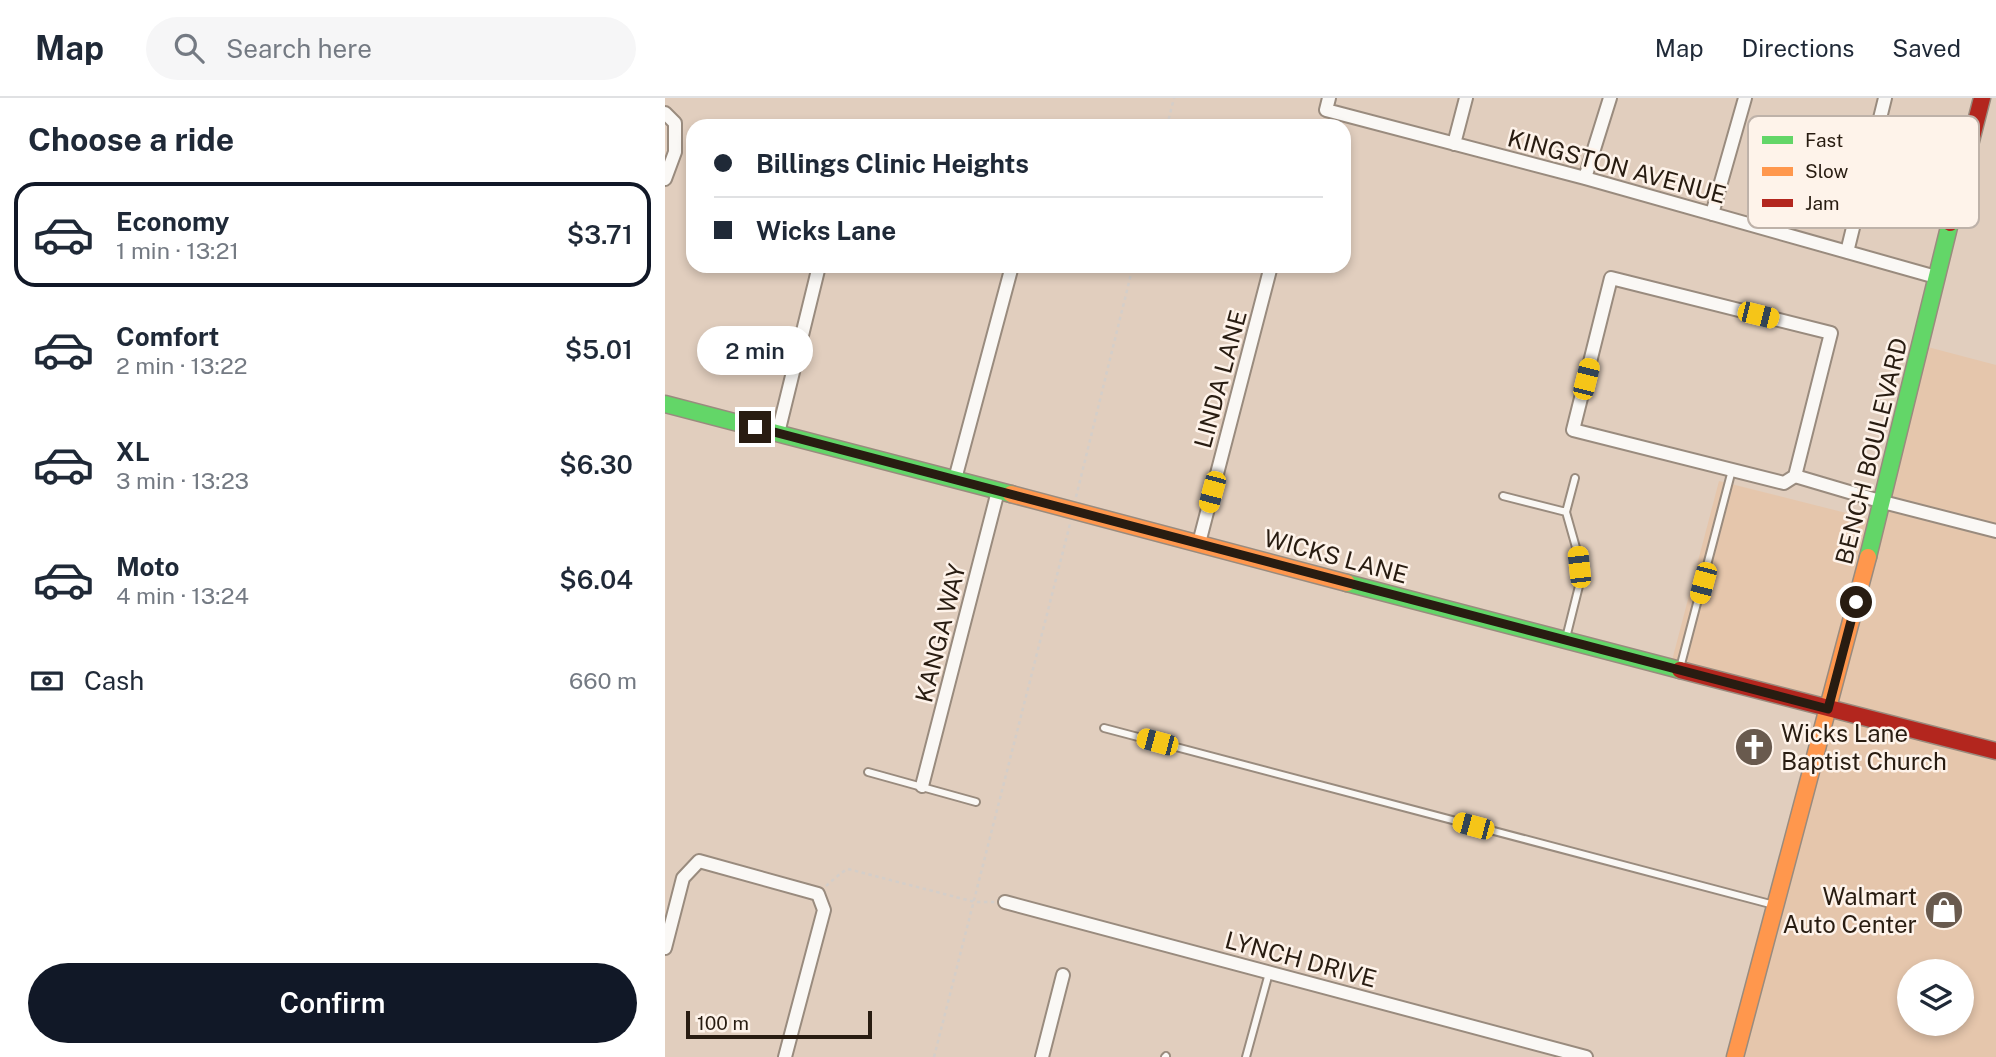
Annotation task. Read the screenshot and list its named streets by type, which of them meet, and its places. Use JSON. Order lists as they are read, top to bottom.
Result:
{
  "streets": {
    "street": [
      "KINGSTON AVENUE",
      "LINDA LANE",
      "BENCH BOULEVARD",
      "WICKS LANE",
      "KANGA WAY",
      "LYNCH DRIVE"
    ]
  },
  "crossings": [
    ["KINGSTON AVENUE", "BENCH BOULEVARD"],
    ["LINDA LANE", "WICKS LANE"],
    ["BENCH BOULEVARD", "WICKS LANE"],
    ["WICKS LANE", "KANGA WAY"]
  ],
  "places": {
    "church": ["Wicks Lane Baptist Church"],
    "shop": ["Walmart Auto Center"]
  },
  "legend": ["Fast", "Slow", "Jam"],
  "scale_bar": "100 m",
  "page": {
    "header": "Map",
    "search": "Search here",
    "nav": ["Map", "Directions", "Saved"],
    "heading": "Choose a ride",
    "banner": ["Billings Clinic Heights", "Wicks Lane"],
    "list": [
      {
        "name": "Economy",
        "note": "1 min · 13:21",
        "value": "$3.71"
      },
      {
        "name": "Comfort",
        "note": "2 min · 13:22",
        "value": "$5.01"
      },
      {
        "name": "XL",
        "note": "3 min · 13:23",
        "value": "$6.30"
      },
      {
        "name": "Moto",
        "note": "4 min · 13:24",
        "value": "$6.04"
      }
    ],
    "bubble": "2 min",
    "pay": ["Cash", "660 m"],
    "buttons": "Confirm",
    "scale": "100 m"
  }
}
